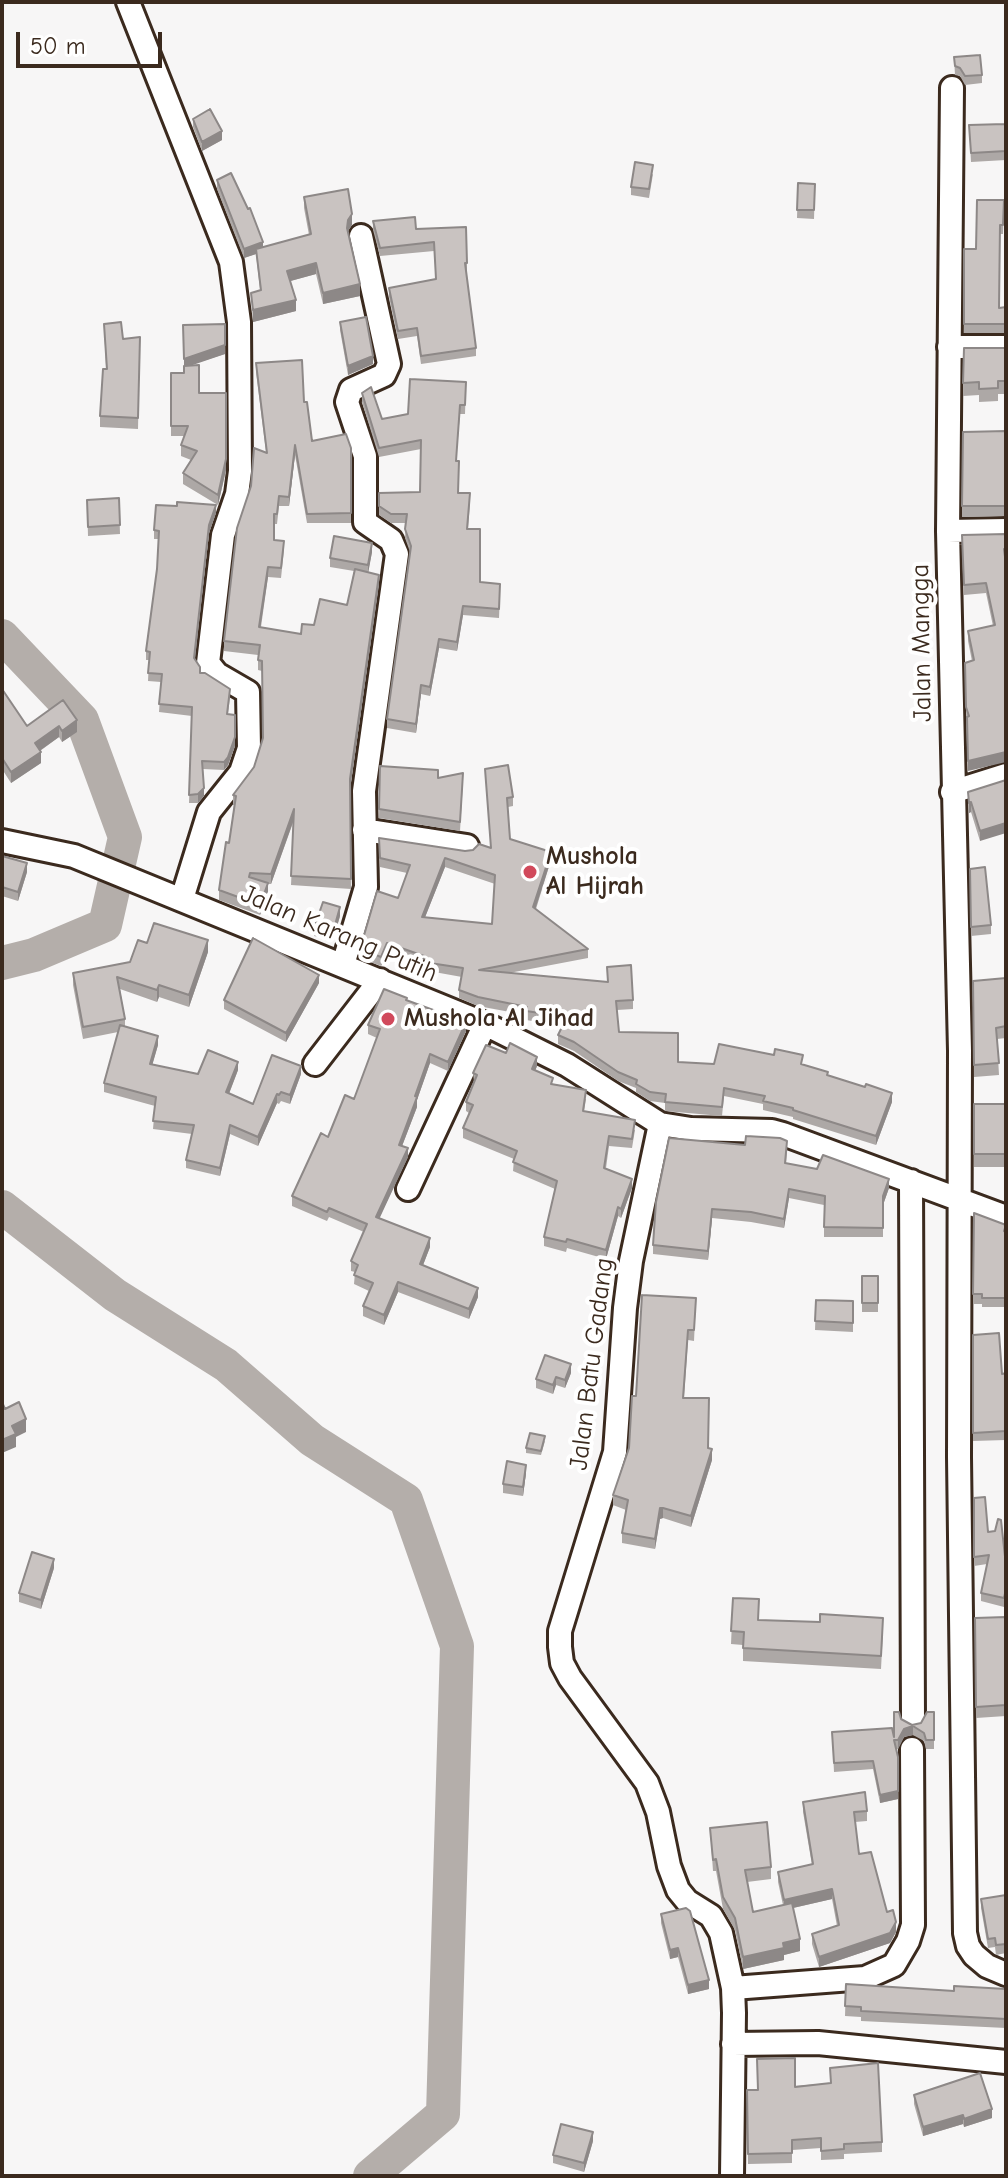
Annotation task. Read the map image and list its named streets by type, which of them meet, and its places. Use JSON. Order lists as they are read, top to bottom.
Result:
{
  "streets": {
    "street": ["Jalan Mangga", "Jalan Karang Putih", "Jalan Batu Gadang"]
  },
  "crossings": [
    ["Jalan Mangga", "Jalan Karang Putih"],
    ["Jalan Karang Putih", "Jalan Batu Gadang"]
  ],
  "places": ["Mushola Al Hijrah", "Mushola Al Jihad"],
  "scale_bar": "50 m"
}
